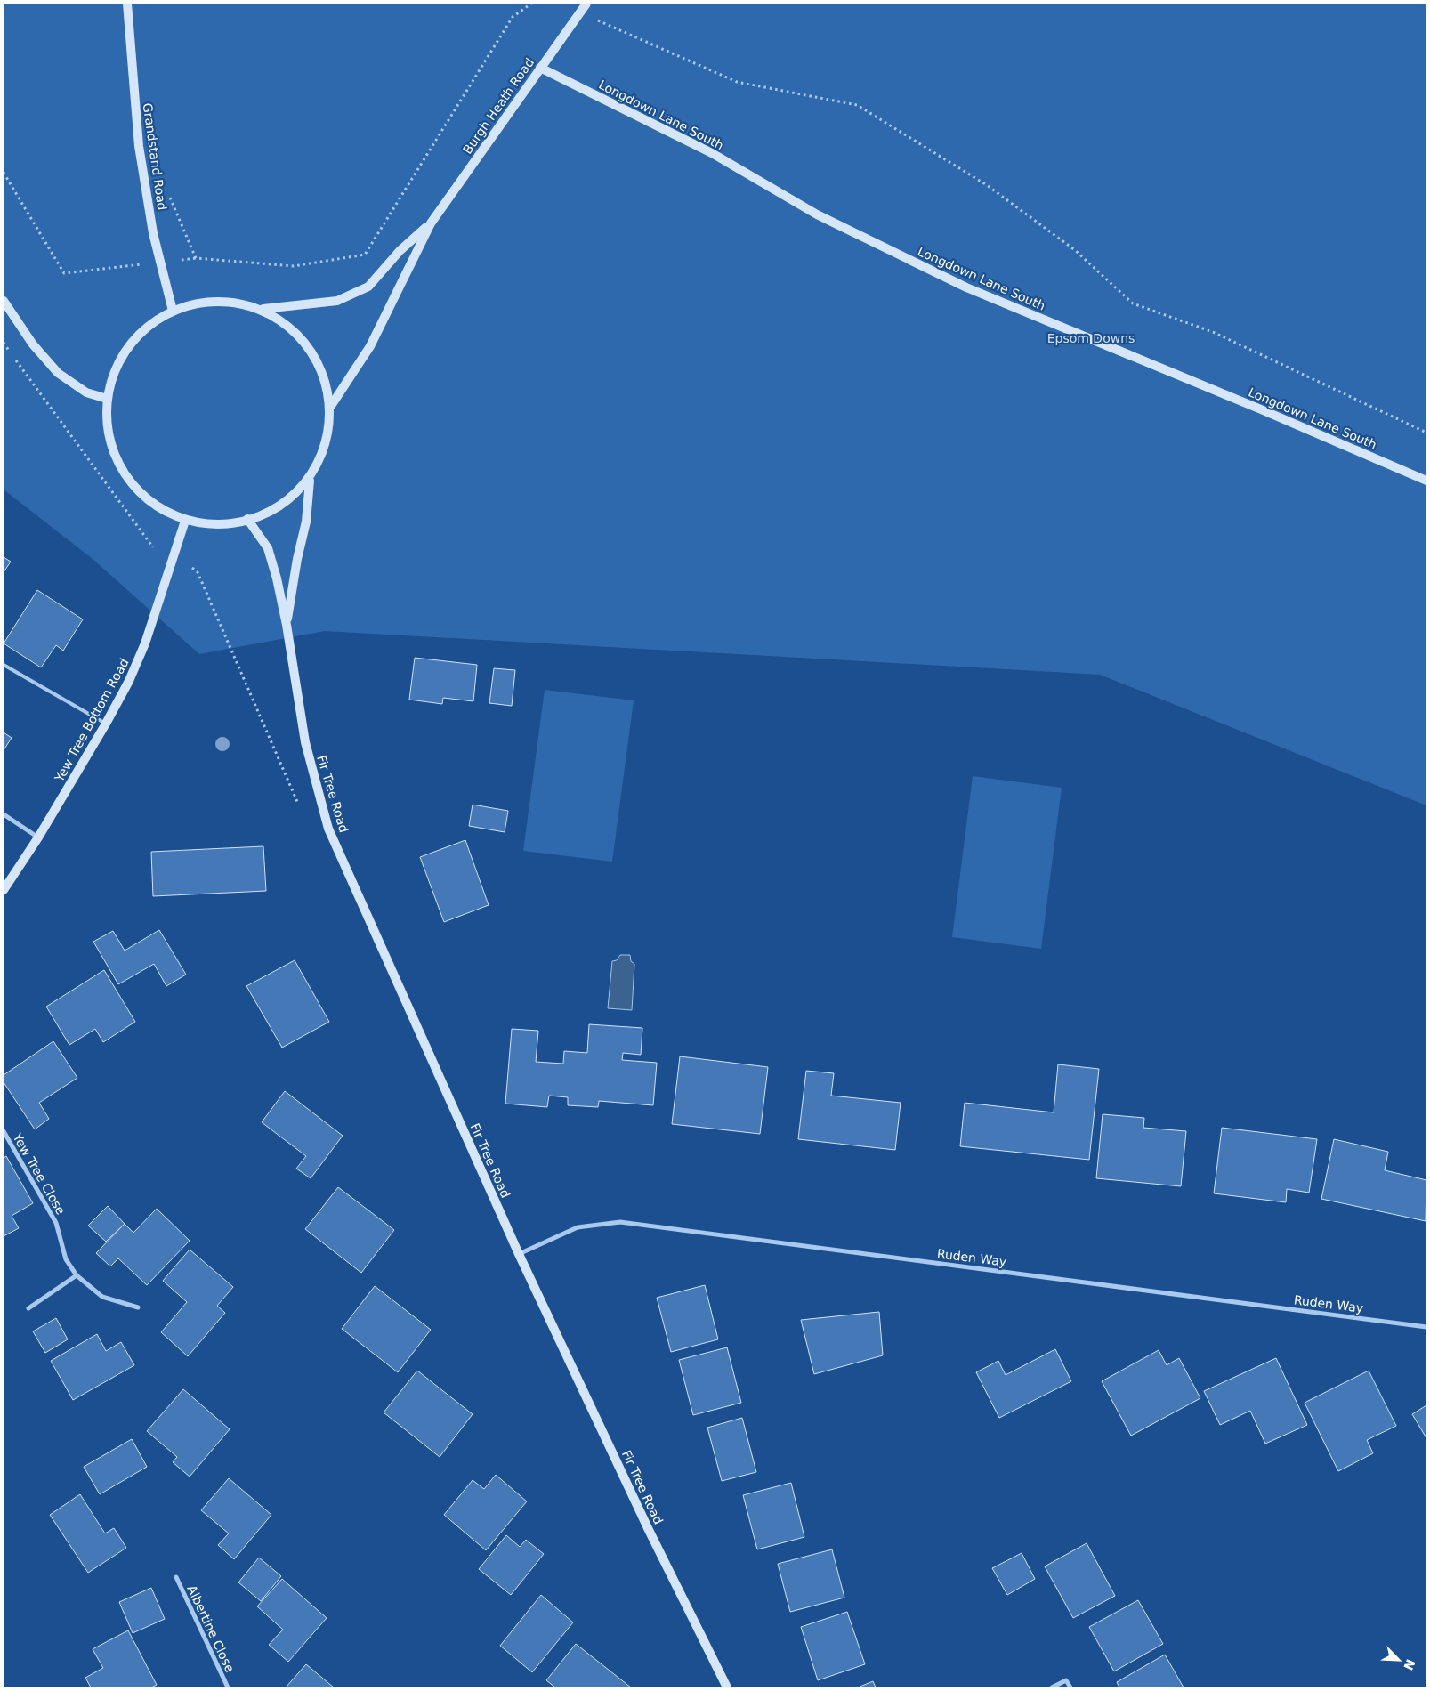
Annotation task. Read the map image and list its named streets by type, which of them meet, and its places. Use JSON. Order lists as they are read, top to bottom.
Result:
{
  "streets": {
    "main road": [
      "Burgh Heath Road",
      "Longdown Lane South",
      "Grandstand Road",
      "Yew Tree Bottom Road",
      "Fir Tree Road"
    ],
    "street": ["Yew Tree Close", "Ruden Way", "Albertine Close"]
  },
  "crossings": [
    ["Burgh Heath Road", "Longdown Lane South"],
    ["Fir Tree Road", "Ruden Way"]
  ],
  "parks": ["Epsom Downs"],
  "north": "bottom right"
}
